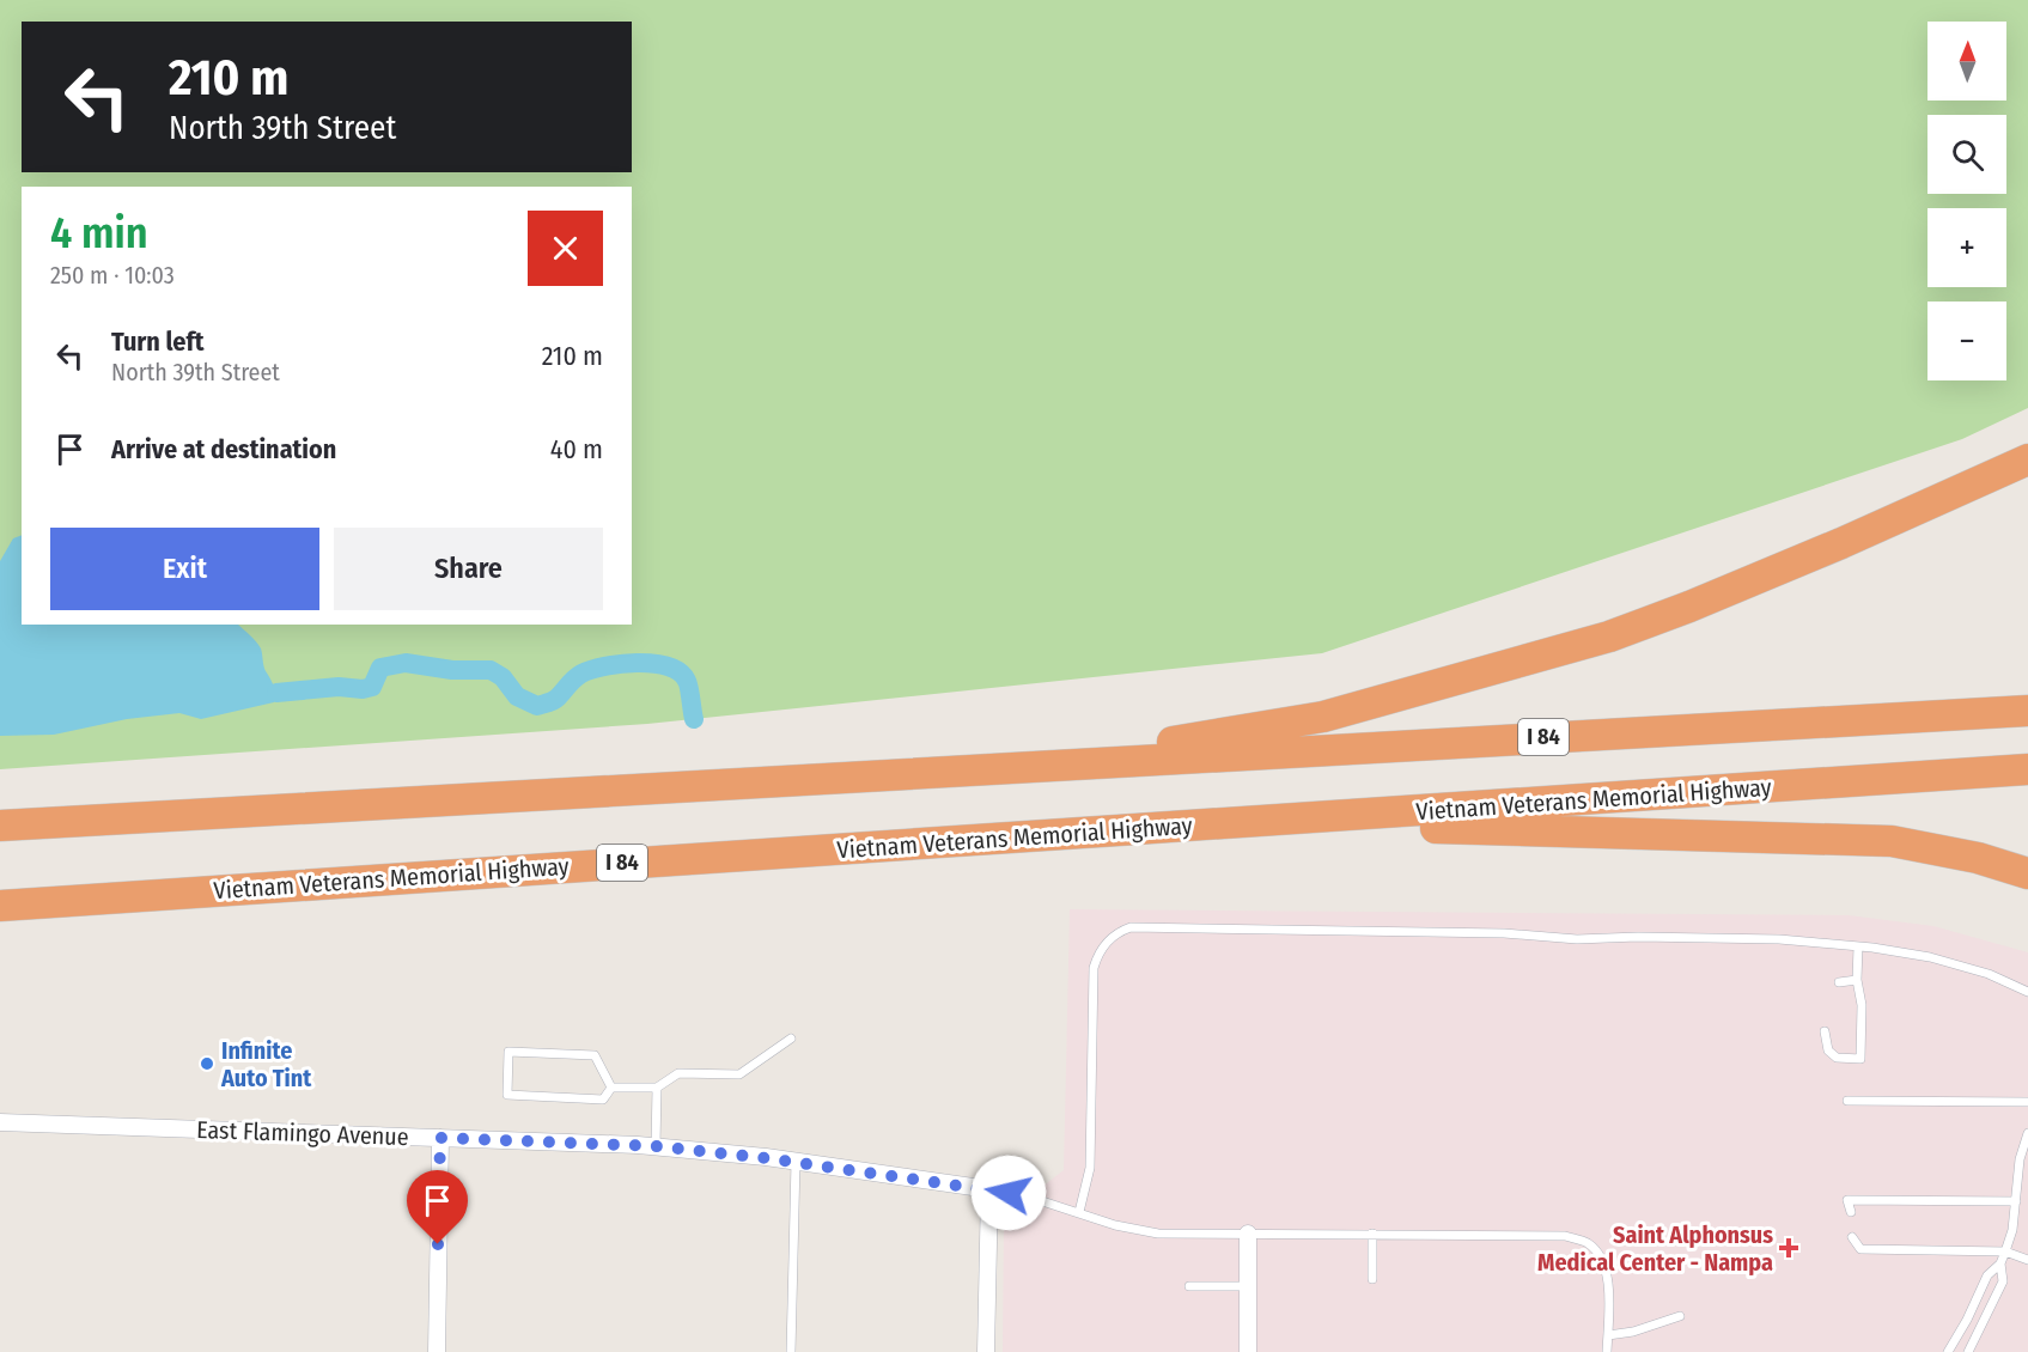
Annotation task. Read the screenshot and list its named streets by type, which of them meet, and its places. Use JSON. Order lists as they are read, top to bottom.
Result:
{
  "streets": {
    "highway": ["I 84", "Vietnam Veterans Memorial Highway"],
    "street": ["East Flamingo Avenue"]
  },
  "places": {
    "other": ["Infinite Auto Tint"],
    "health": ["Saint Alphonsus Medical Center - Nampa"]
  },
  "north": "top",
  "page": {
    "map_buttons": ["+", "−"],
    "turn": ["210 m", "North 39th Street"],
    "heading": ["4 min", "250 m · 10:03"],
    "list": [
      {
        "name": "Turn left",
        "note": "North 39th Street",
        "value": "210 m"
      },
      {
        "name": "Arrive at destination",
        "value": "40 m"
      }
    ],
    "buttons": ["Exit", "Share"]
  }
}
